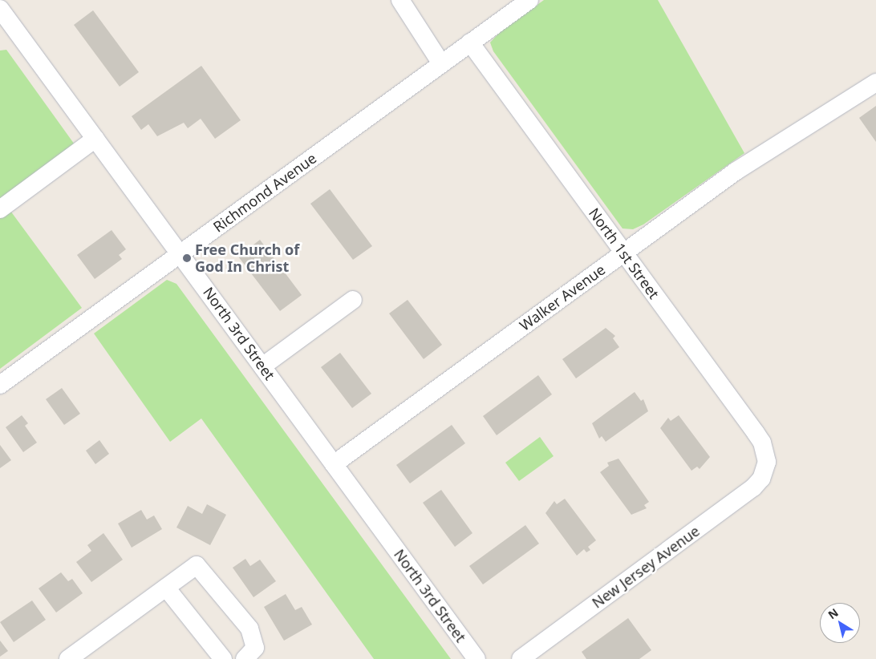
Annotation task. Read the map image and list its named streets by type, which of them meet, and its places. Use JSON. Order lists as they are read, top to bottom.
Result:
{
  "streets": {
    "street": [
      "Richmond Avenue",
      "North 1st Street",
      "Walker Avenue",
      "North 3rd Street",
      "New Jersey Avenue"
    ]
  },
  "crossings": [
    ["Richmond Avenue", "North 1st Street"],
    ["Richmond Avenue", "North 3rd Street"],
    ["North 1st Street", "Walker Avenue"],
    ["North 1st Street", "New Jersey Avenue"],
    ["Walker Avenue", "North 3rd Street"]
  ],
  "places": ["Free Church of God In Christ"],
  "north": "top left"
}
